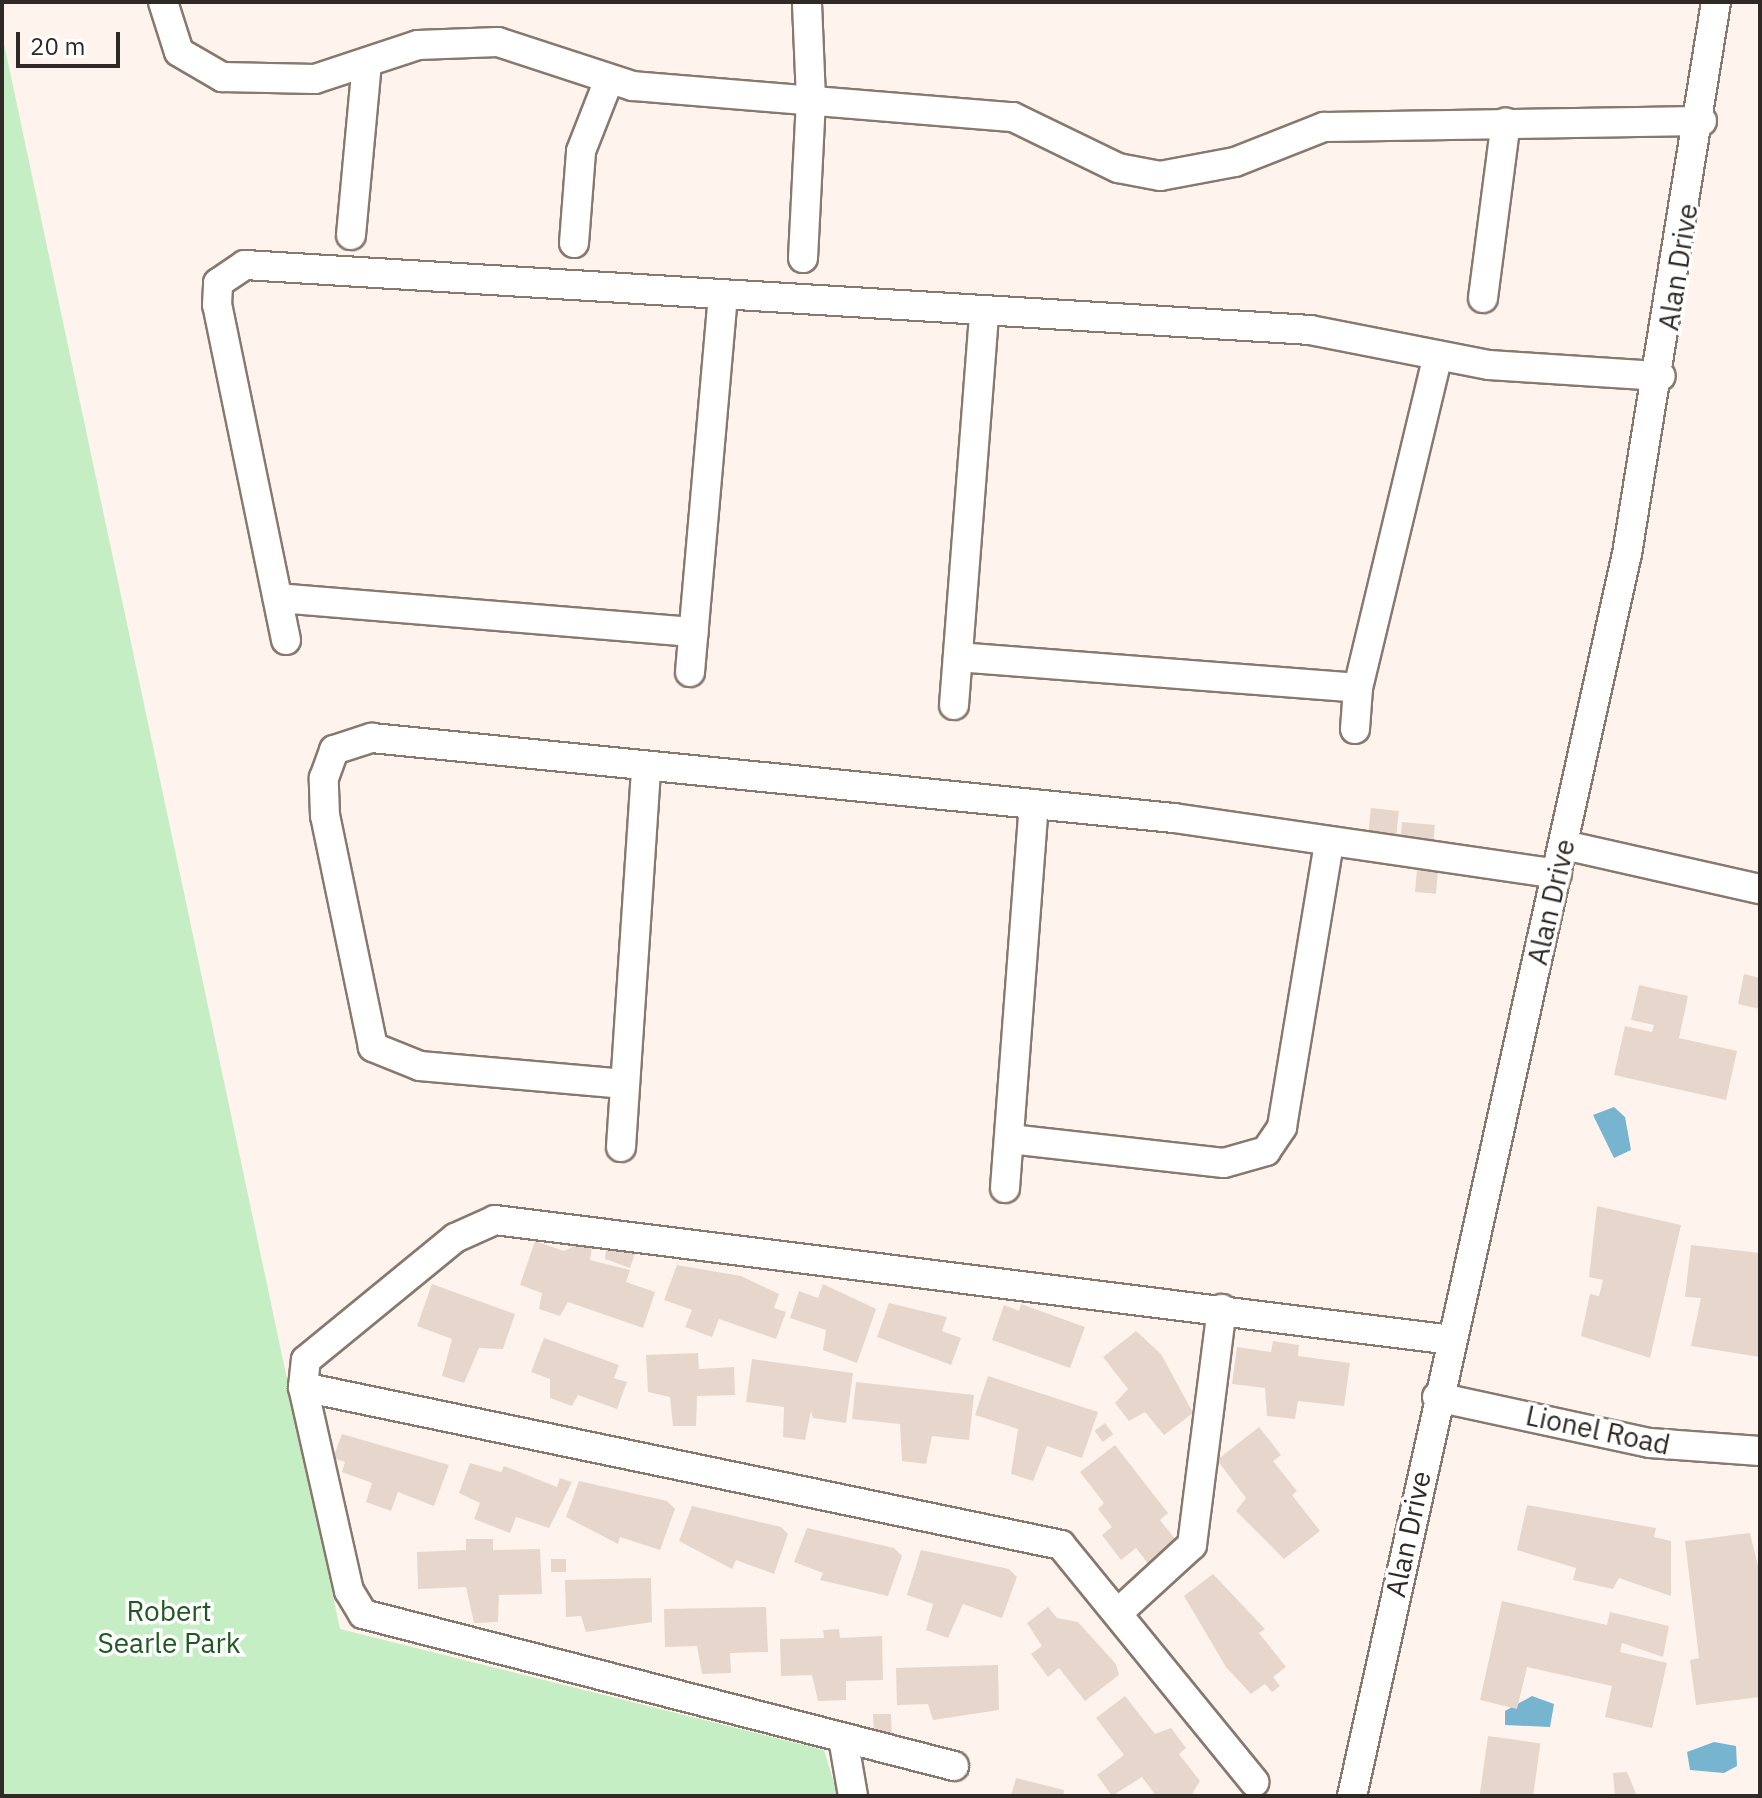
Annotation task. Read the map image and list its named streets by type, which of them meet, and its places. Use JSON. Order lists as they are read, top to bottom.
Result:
{
  "streets": {
    "street": ["Alan Drive", "Lionel Road"]
  },
  "crossings": [
    ["Alan Drive", "Lionel Road"]
  ],
  "parks": ["Robert Searle Park"],
  "scale_bar": "20 m"
}
